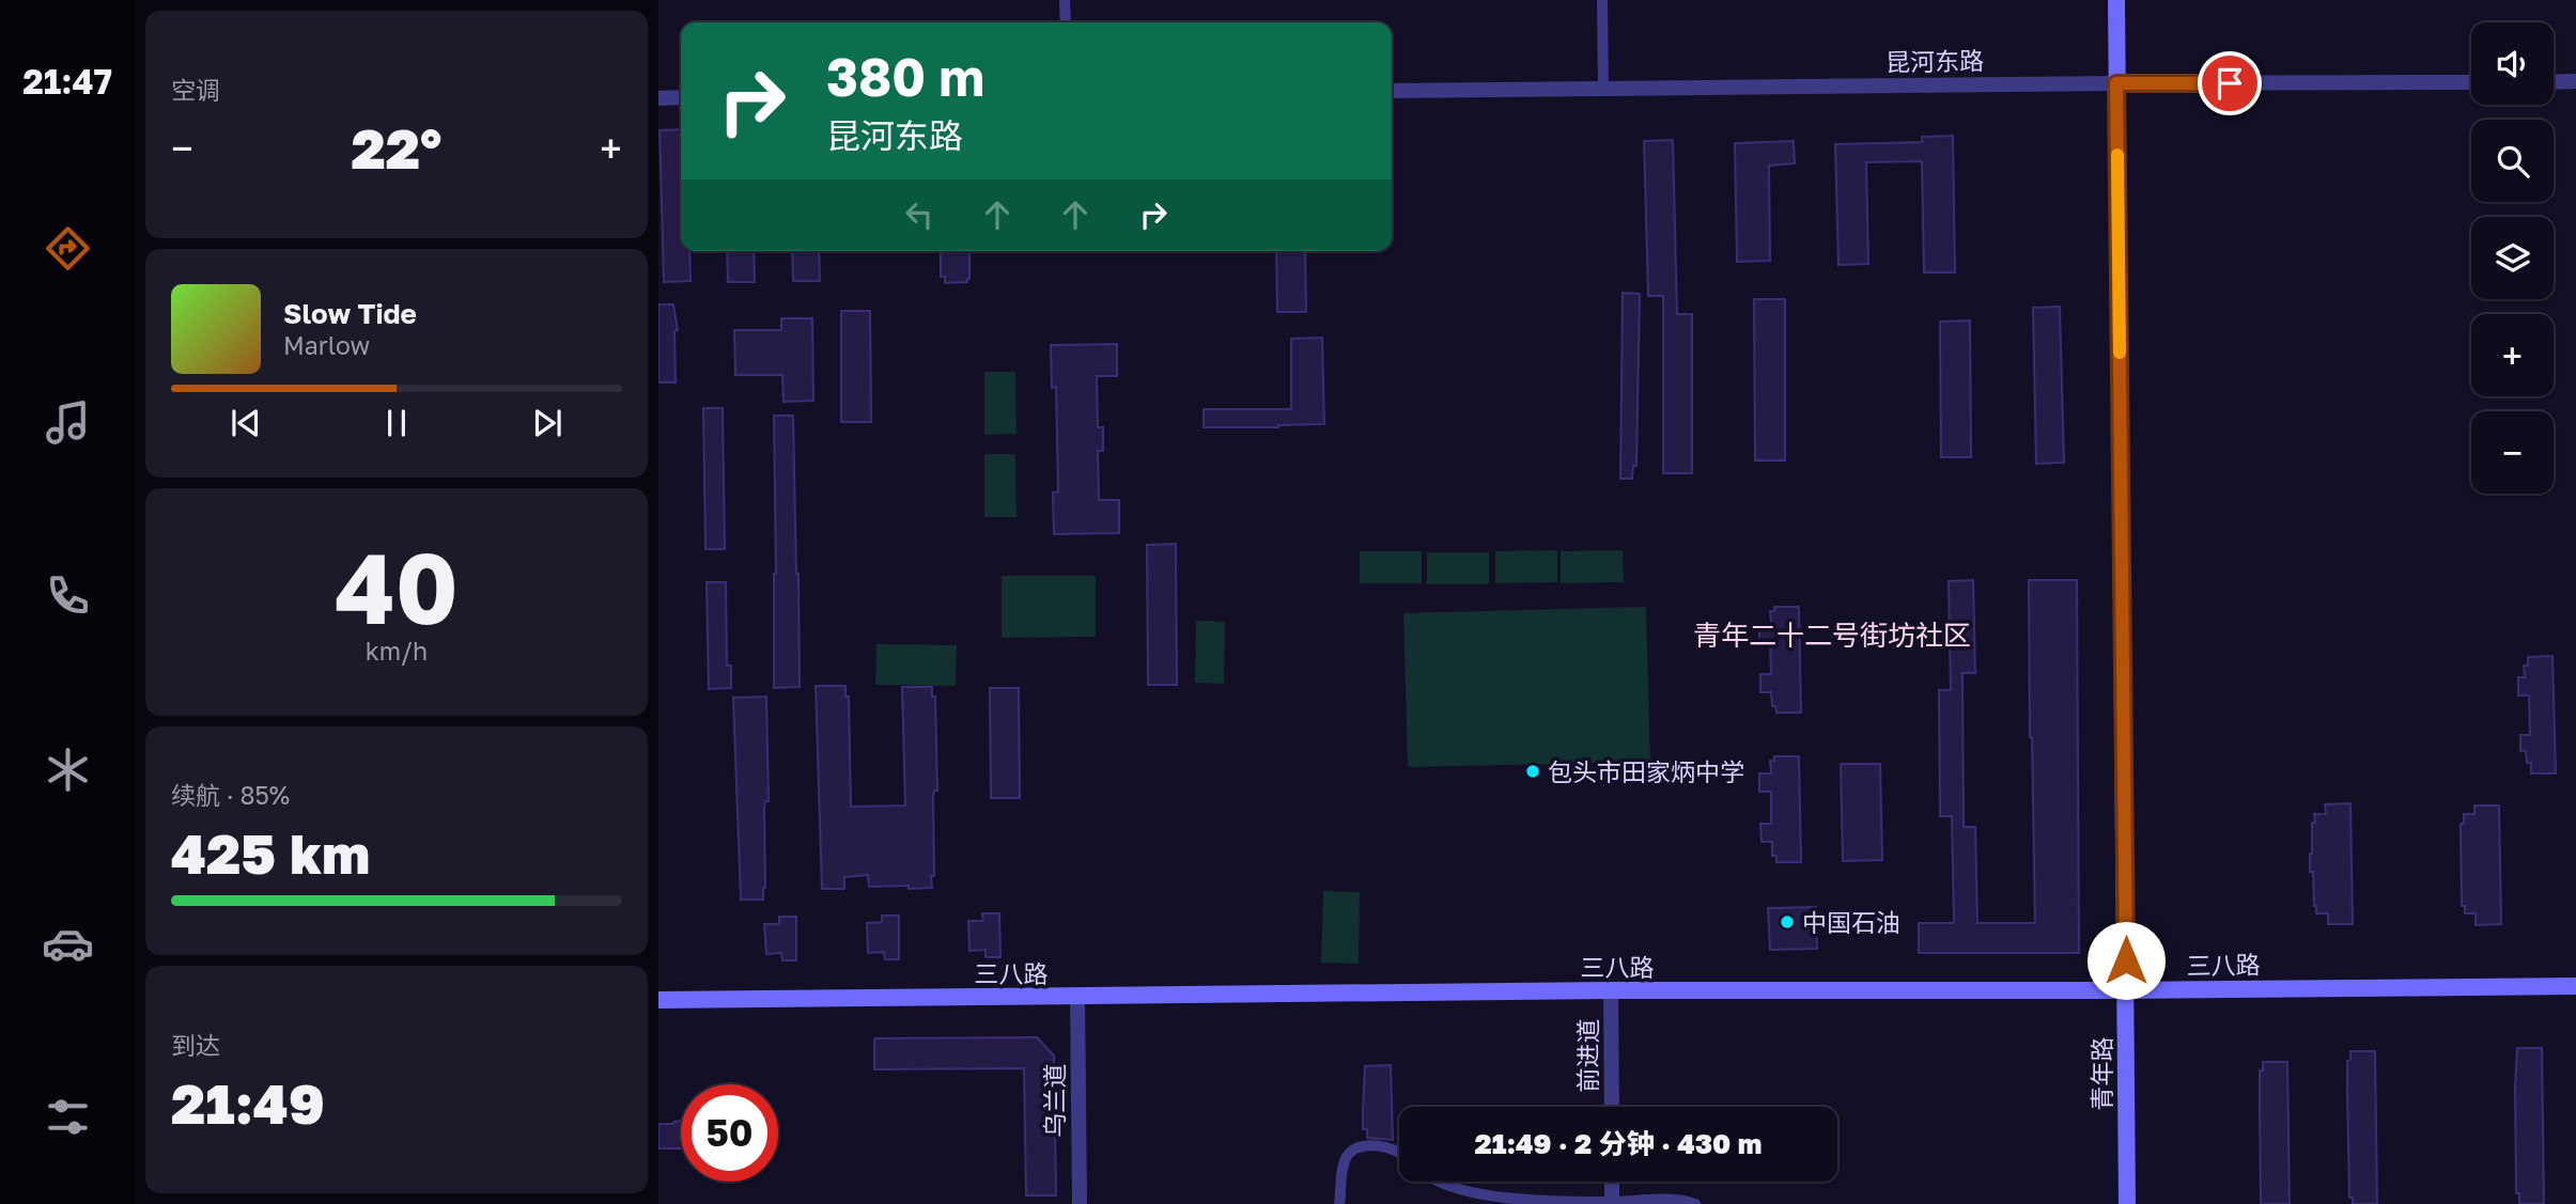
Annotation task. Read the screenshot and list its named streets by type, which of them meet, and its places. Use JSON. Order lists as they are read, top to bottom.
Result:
{
  "streets": {
    "main road": ["三八路", "青年路"],
    "street": ["昆河东路", "前进道", "乌兰道"]
  },
  "crossings": [
    ["昆河东路", "青年路"],
    ["三八路", "前进道"],
    ["三八路", "青年路"],
    ["三八路", "乌兰道"]
  ],
  "districts": ["青年二十二号街坊社区"],
  "places": ["包头市田家炳中学", "中国石油"],
  "page": {
    "tabs": "21:47",
    "tile": [
      "空调",
      ["40", "km/h"],
      ["续航 · 85%", "425 km"],
      ["到达", "21:49"]
    ],
    "map_buttons": ["+", "−"],
    "turn": ["380 m", "昆河东路"],
    "heat": ["−", "22°", "+"],
    "song": ["Slow Tide", "Marlow"],
    "limit": "50",
    "trip": "21:49 · 2 分钟 · 430 m"
  }
}
